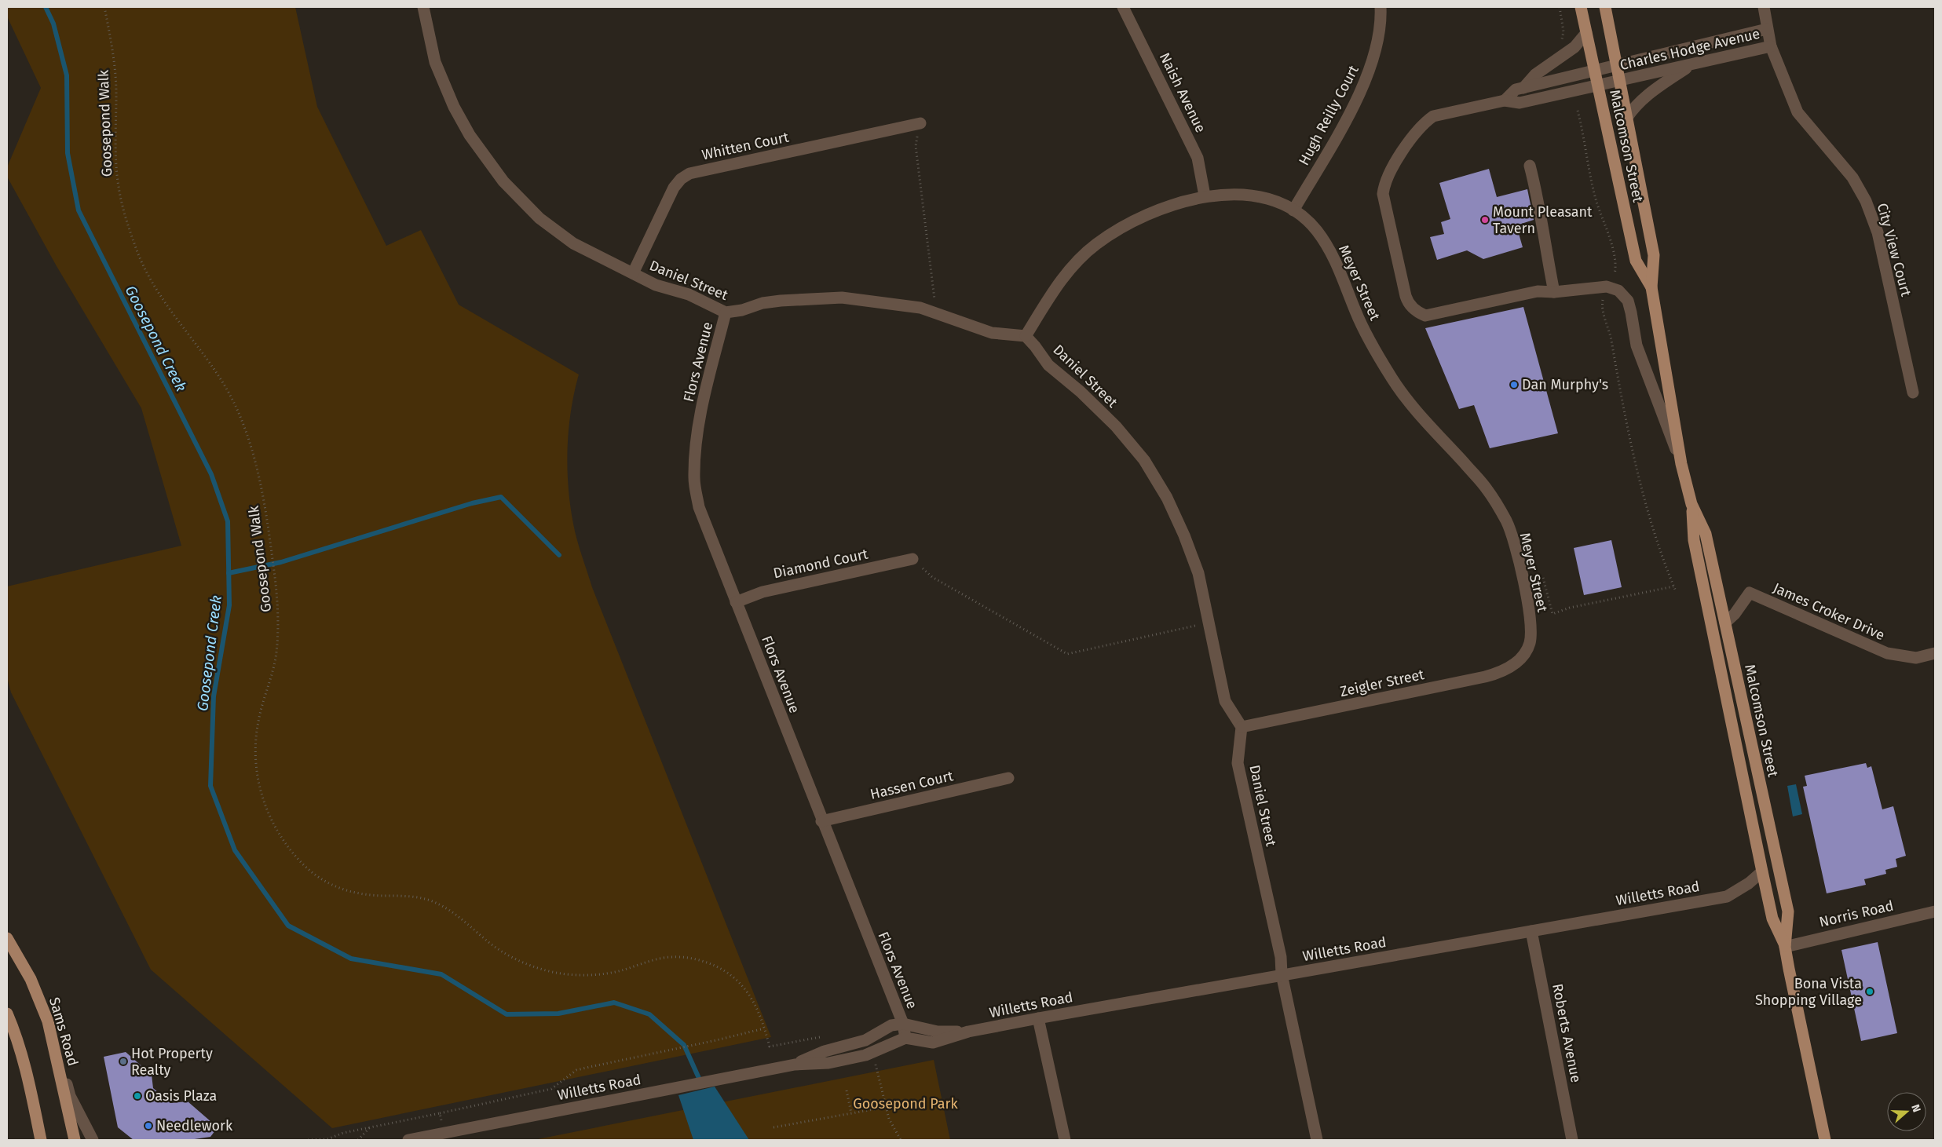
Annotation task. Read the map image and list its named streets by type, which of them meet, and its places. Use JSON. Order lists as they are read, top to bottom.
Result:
{
  "streets": {
    "main road": ["Malcomson Street", "Sams Road"],
    "street": [
      "Charles Hodge Avenue",
      "Naish Avenue",
      "Hugh Reilly Court",
      "Whitten Court",
      "City View Court",
      "Daniel Street",
      "Meyer Street",
      "Flors Avenue",
      "Diamond Court",
      "James Croker Drive",
      "Zeigler Street",
      "Hassen Court",
      "Willetts Road",
      "Norris Road",
      "Roberts Avenue"
    ],
    "path": ["Goosepond Walk"]
  },
  "crossings": [
    ["Charles Hodge Avenue", "Malcomson Street"],
    ["Charles Hodge Avenue", "City View Court"],
    ["Naish Avenue", "Meyer Street"],
    ["Hugh Reilly Court", "Meyer Street"],
    ["Whitten Court", "Daniel Street"],
    ["Malcomson Street", "James Croker Drive"],
    ["Malcomson Street", "Willetts Road"],
    ["Malcomson Street", "Norris Road"],
    ["Daniel Street", "Meyer Street"],
    ["Daniel Street", "Flors Avenue"],
    ["Daniel Street", "Zeigler Street"],
    ["Daniel Street", "Willetts Road"],
    ["Meyer Street", "Zeigler Street"],
    ["Flors Avenue", "Diamond Court"],
    ["Flors Avenue", "Hassen Court"],
    ["Flors Avenue", "Willetts Road"],
    ["Willetts Road", "Roberts Avenue"]
  ],
  "water": ["Goosepond Creek"],
  "parks": ["Goosepond Park"],
  "places": [
    "Mount Pleasant Tavern",
    "Dan Murphy's",
    "Bona Vista Shopping Village",
    "Hot Property Realty",
    "Oasis Plaza",
    "Needlework"
  ],
  "north": "right"
}
